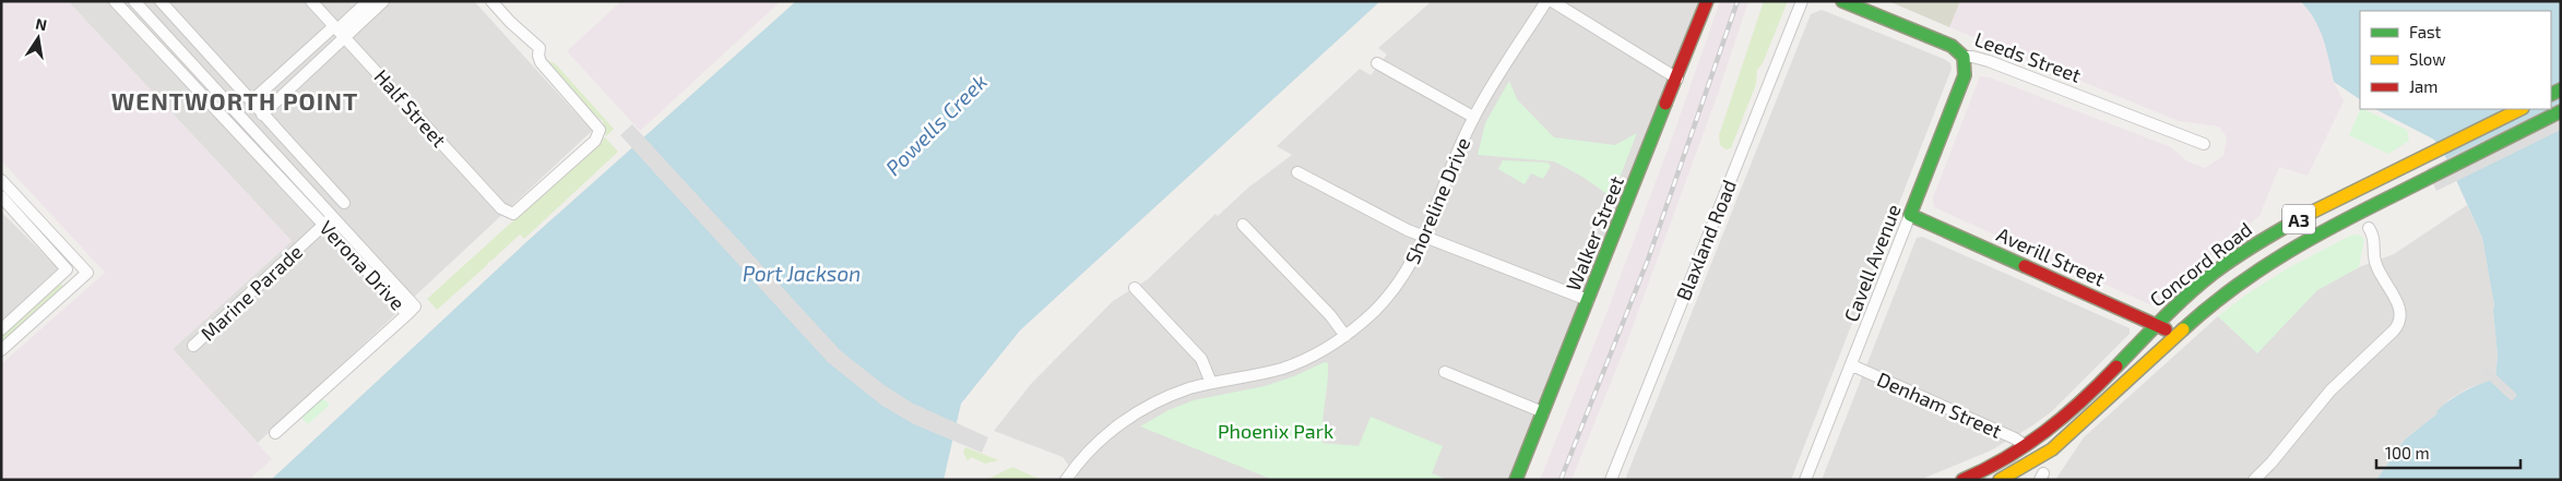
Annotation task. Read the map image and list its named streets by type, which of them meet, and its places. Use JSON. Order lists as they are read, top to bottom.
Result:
{
  "streets": {
    "main road": [
      "Leeds Street",
      "A3",
      "Walker Street",
      "Averill Street",
      "Cavell Avenue",
      "Concord Road"
    ],
    "street": [
      "Half Street",
      "Shoreline Drive",
      "Blaxland Road",
      "Verona Drive",
      "Marine Parade",
      "Denham Street"
    ]
  },
  "crossings": [
    ["Leeds Street", "Cavell Avenue"],
    ["Averill Street", "Cavell Avenue"],
    ["Averill Street", "Concord Road"],
    ["Cavell Avenue", "Denham Street"],
    ["Concord Road", "Denham Street"],
    ["Verona Drive", "Marine Parade"]
  ],
  "districts": ["WENTWORTH POINT"],
  "water": ["Powells Creek", "Port Jackson"],
  "parks": ["Phoenix Park"],
  "legend": ["Fast", "Slow", "Jam"],
  "scale_bar": "100 m",
  "north": "top"
}
